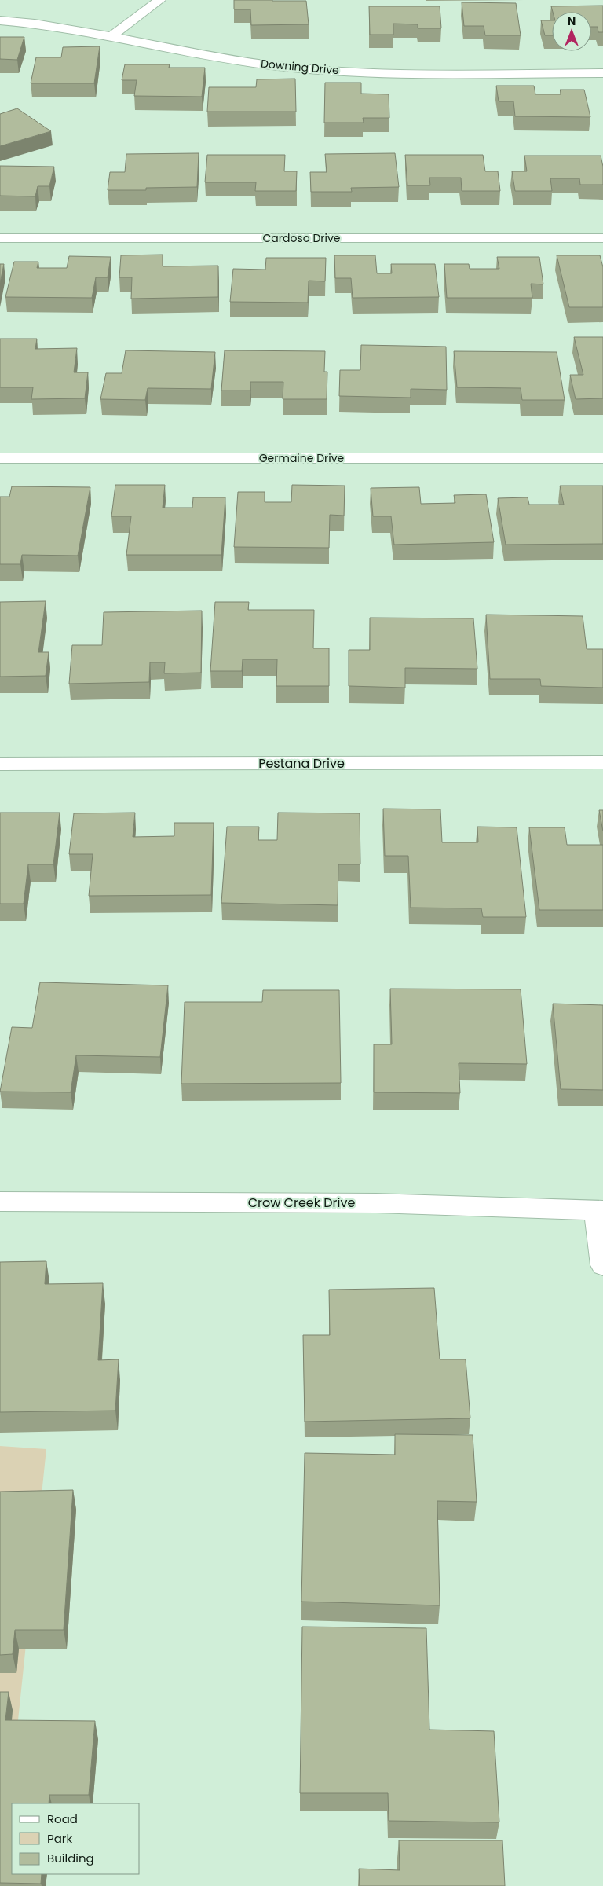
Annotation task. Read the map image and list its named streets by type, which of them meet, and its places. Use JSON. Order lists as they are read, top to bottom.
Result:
{
  "streets": {
    "street": [
      "Downing Drive",
      "Cardoso Drive",
      "Germaine Drive",
      "Pestana Drive",
      "Crow Creek Drive"
    ]
  },
  "legend": ["Road", "Park", "Building"],
  "north": "top"
}
